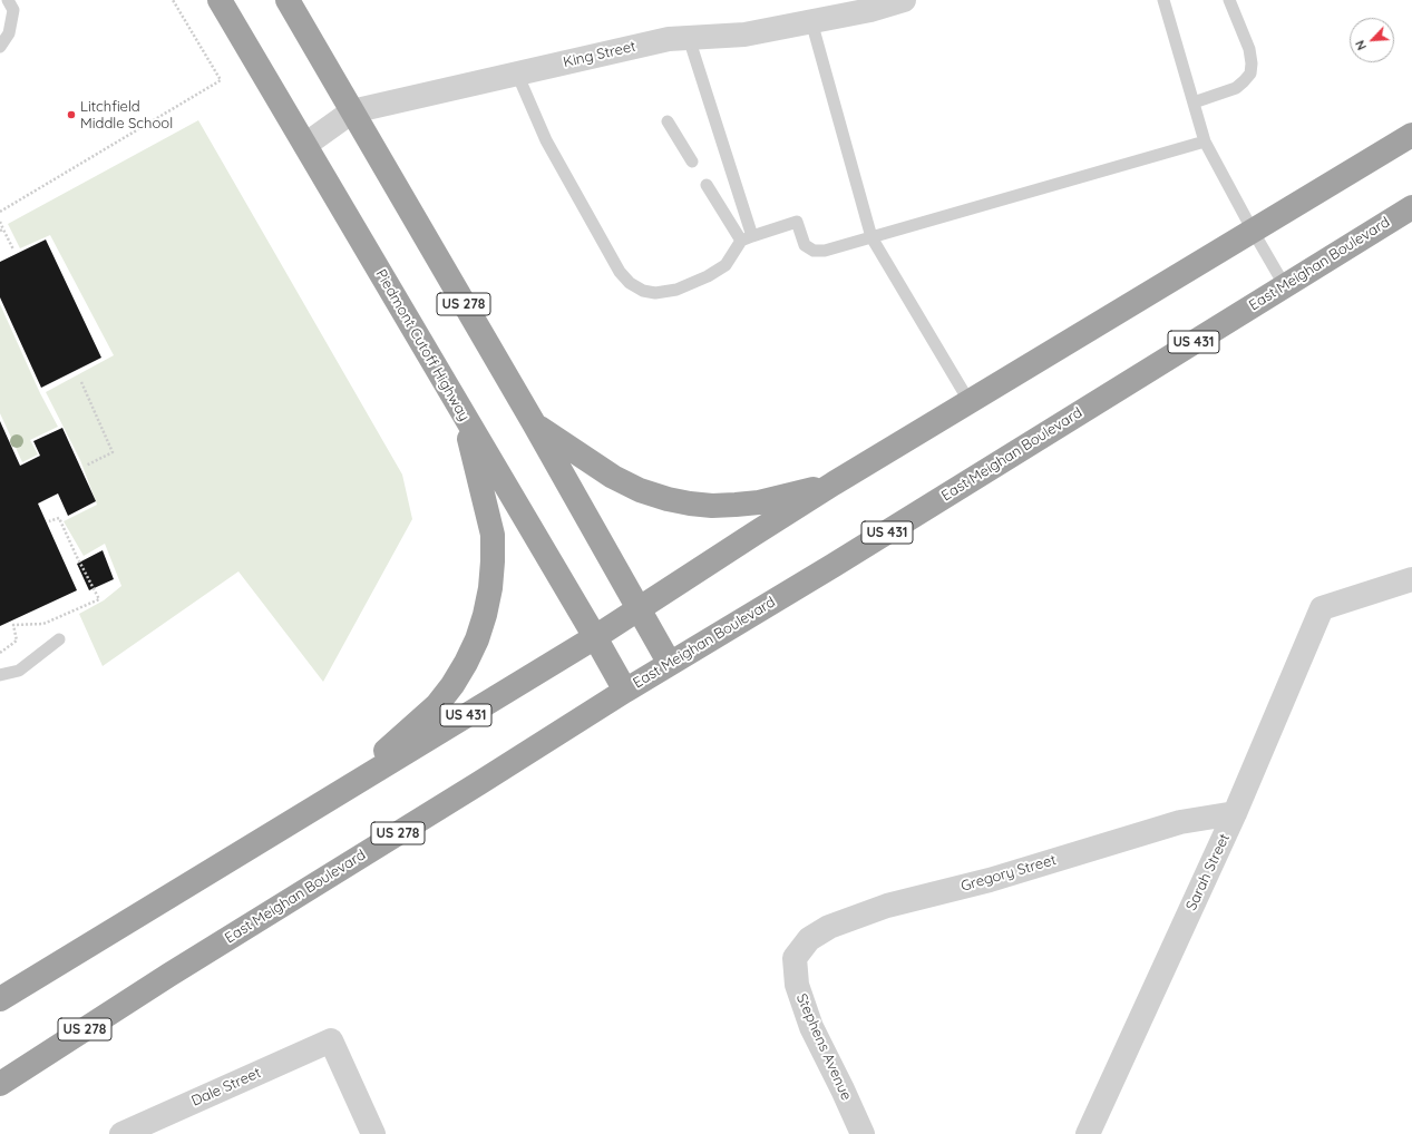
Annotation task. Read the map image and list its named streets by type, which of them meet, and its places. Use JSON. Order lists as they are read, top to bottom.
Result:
{
  "streets": {
    "highway": [
      "East Meighan Boulevard",
      "US 278",
      "US 431",
      "Piedmont Cutoff Highway"
    ],
    "street": [
      "King Street",
      "Sarah Street",
      "Gregory Street",
      "Stephens Avenue",
      "Dale Street"
    ]
  },
  "crossings": [
    ["King Street", "US 278"],
    ["King Street", "Piedmont Cutoff Highway"],
    ["East Meighan Boulevard", "US 278"],
    ["East Meighan Boulevard", "Piedmont Cutoff Highway"],
    ["US 278", "US 431"],
    ["US 431", "Piedmont Cutoff Highway"],
    ["Sarah Street", "Gregory Street"],
    ["Gregory Street", "Stephens Avenue"]
  ],
  "places": ["Litchfield Middle School"],
  "north": "bottom left"
}
